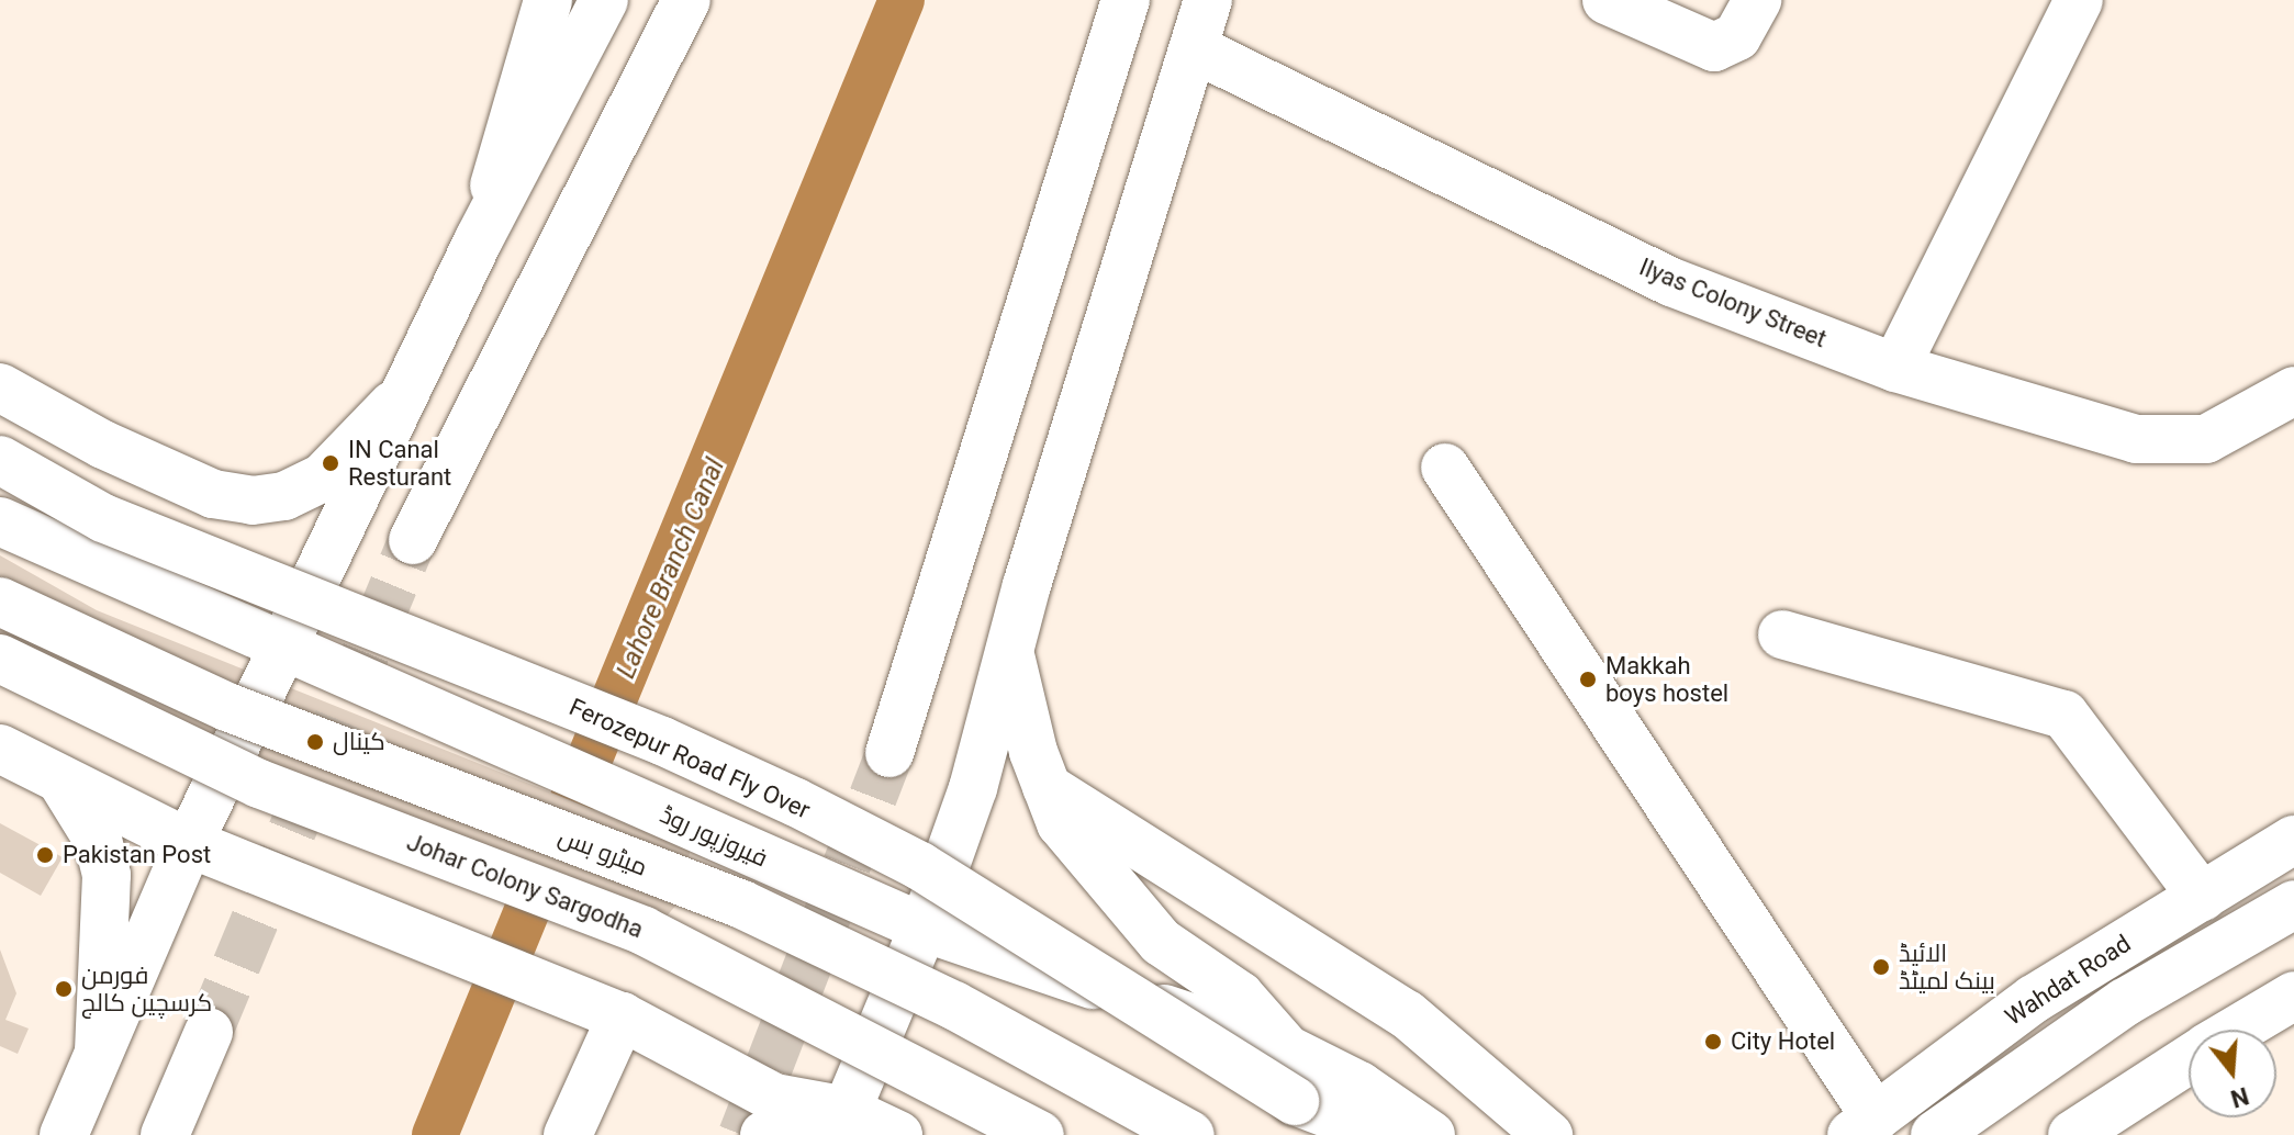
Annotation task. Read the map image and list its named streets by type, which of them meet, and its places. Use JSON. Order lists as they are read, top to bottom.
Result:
{
  "streets": {
    "main road": [
      "Ilyas Colony Street",
      "Ferozepur Road Fly Over",
      "فیروزپور روڈ",
      "میٹرو بس",
      "Johar Colony Sargodha",
      "Wahdat Road"
    ]
  },
  "water": ["Lahore Branch Canal"],
  "places": [
    "IN Canal Resturant",
    "Makkah boys hostel",
    "کینال",
    "Pakistan Post",
    "الائیڈ بینک لمیٹڈ",
    "فورمن کرسچین کالج",
    "City Hotel"
  ],
  "north": "bottom"
}
